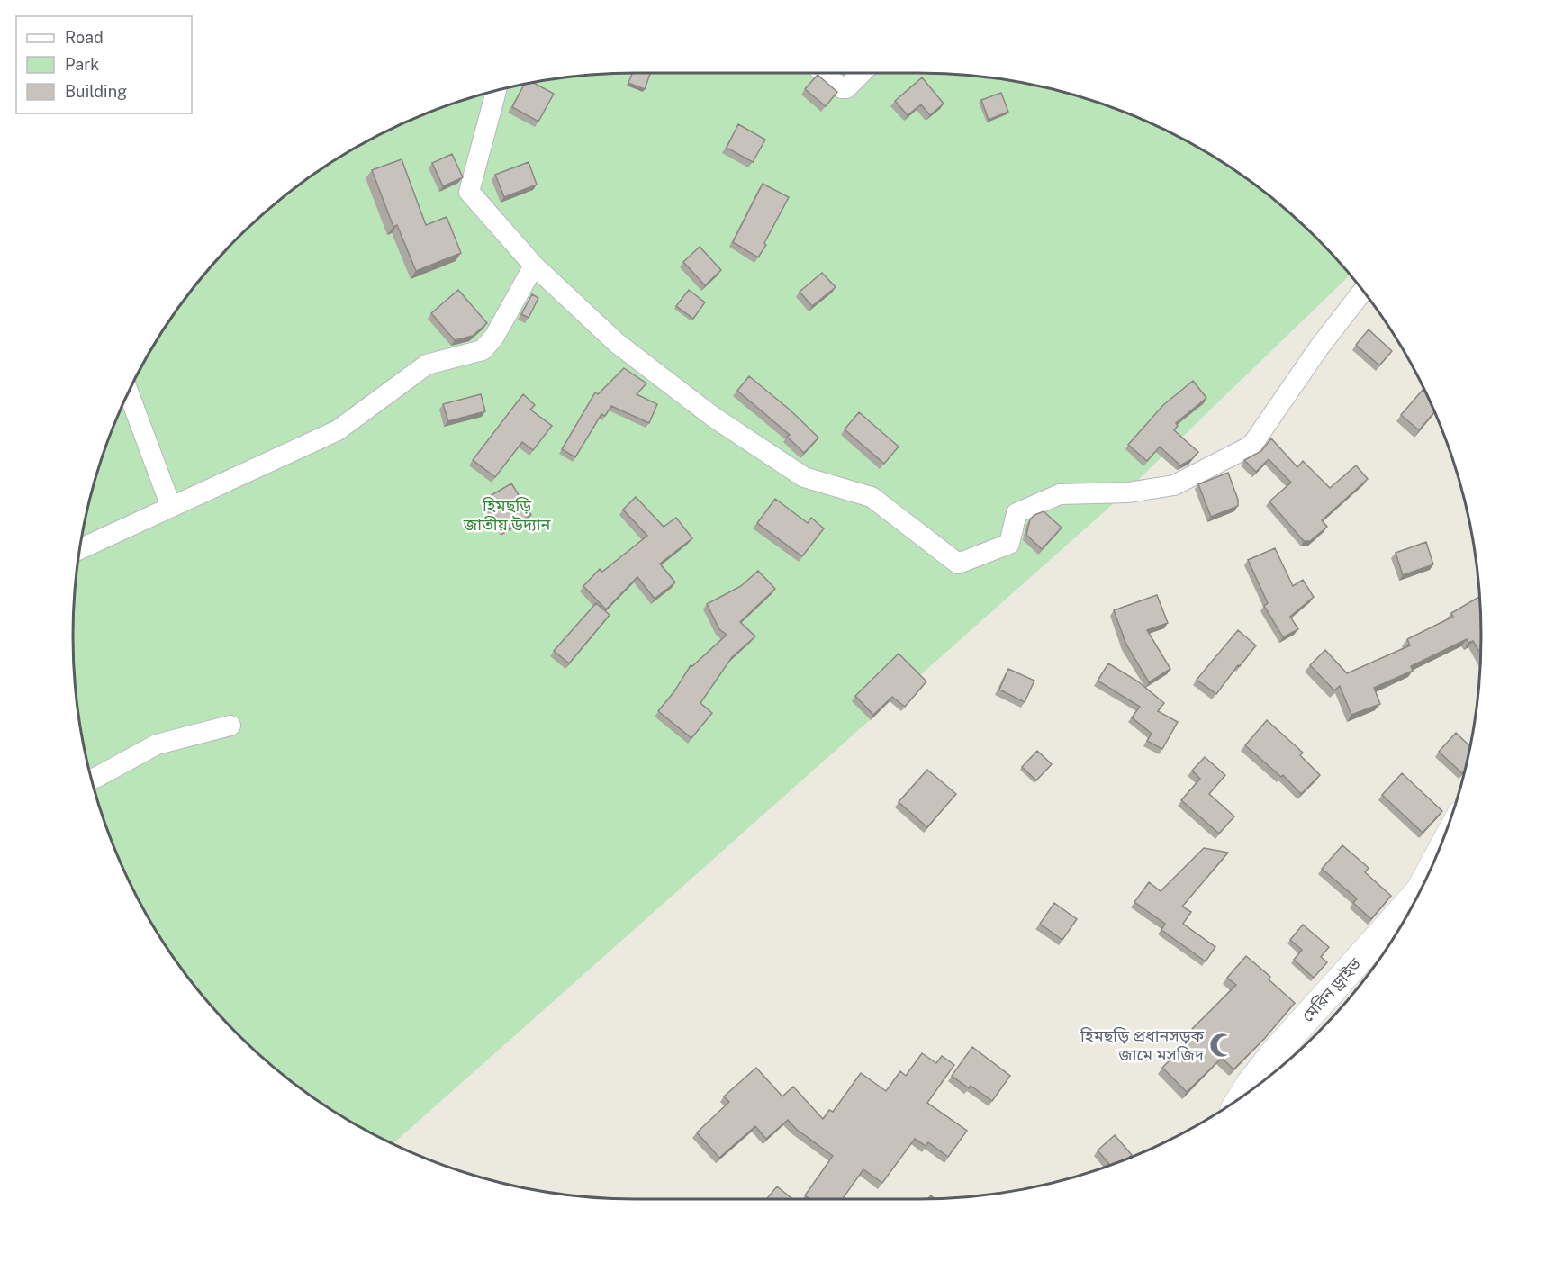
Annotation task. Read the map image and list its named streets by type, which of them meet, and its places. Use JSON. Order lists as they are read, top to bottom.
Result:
{
  "streets": {
    "main road": ["মেরিন ড্রাইভ"]
  },
  "parks": ["হিমছড়ি জাতীয় উদ্যান"],
  "places": {
    "mosque": ["হিমছড়ি প্রধানসড়ক জামে মসজিদ"]
  },
  "legend": ["Road", "Park", "Building"]
}
